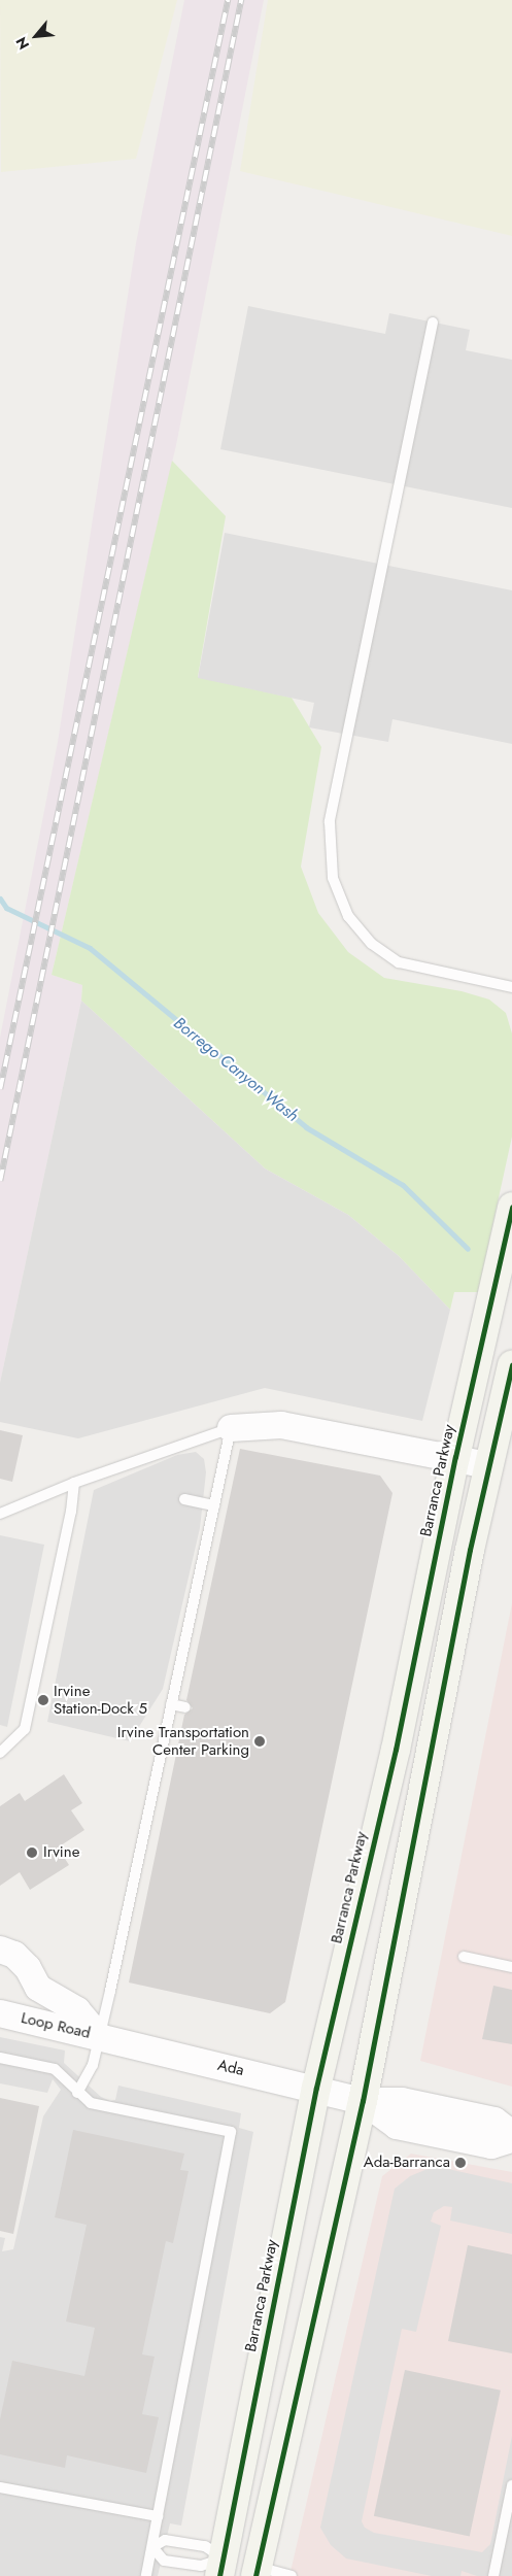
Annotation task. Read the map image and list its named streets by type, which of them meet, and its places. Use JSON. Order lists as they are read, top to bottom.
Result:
{
  "streets": {
    "main road": ["Barranca Parkway"],
    "street": ["Loop Road", "Ada"]
  },
  "crossings": [
    ["Barranca Parkway", "Ada"],
    ["Loop Road", "Ada"]
  ],
  "water": ["Borrego Canyon Wash"],
  "places": [
    "Irvine Station-Dock 5",
    "Irvine Transportation Center Parking",
    "Irvine",
    "Ada-Barranca"
  ],
  "north": "bottom left"
}
